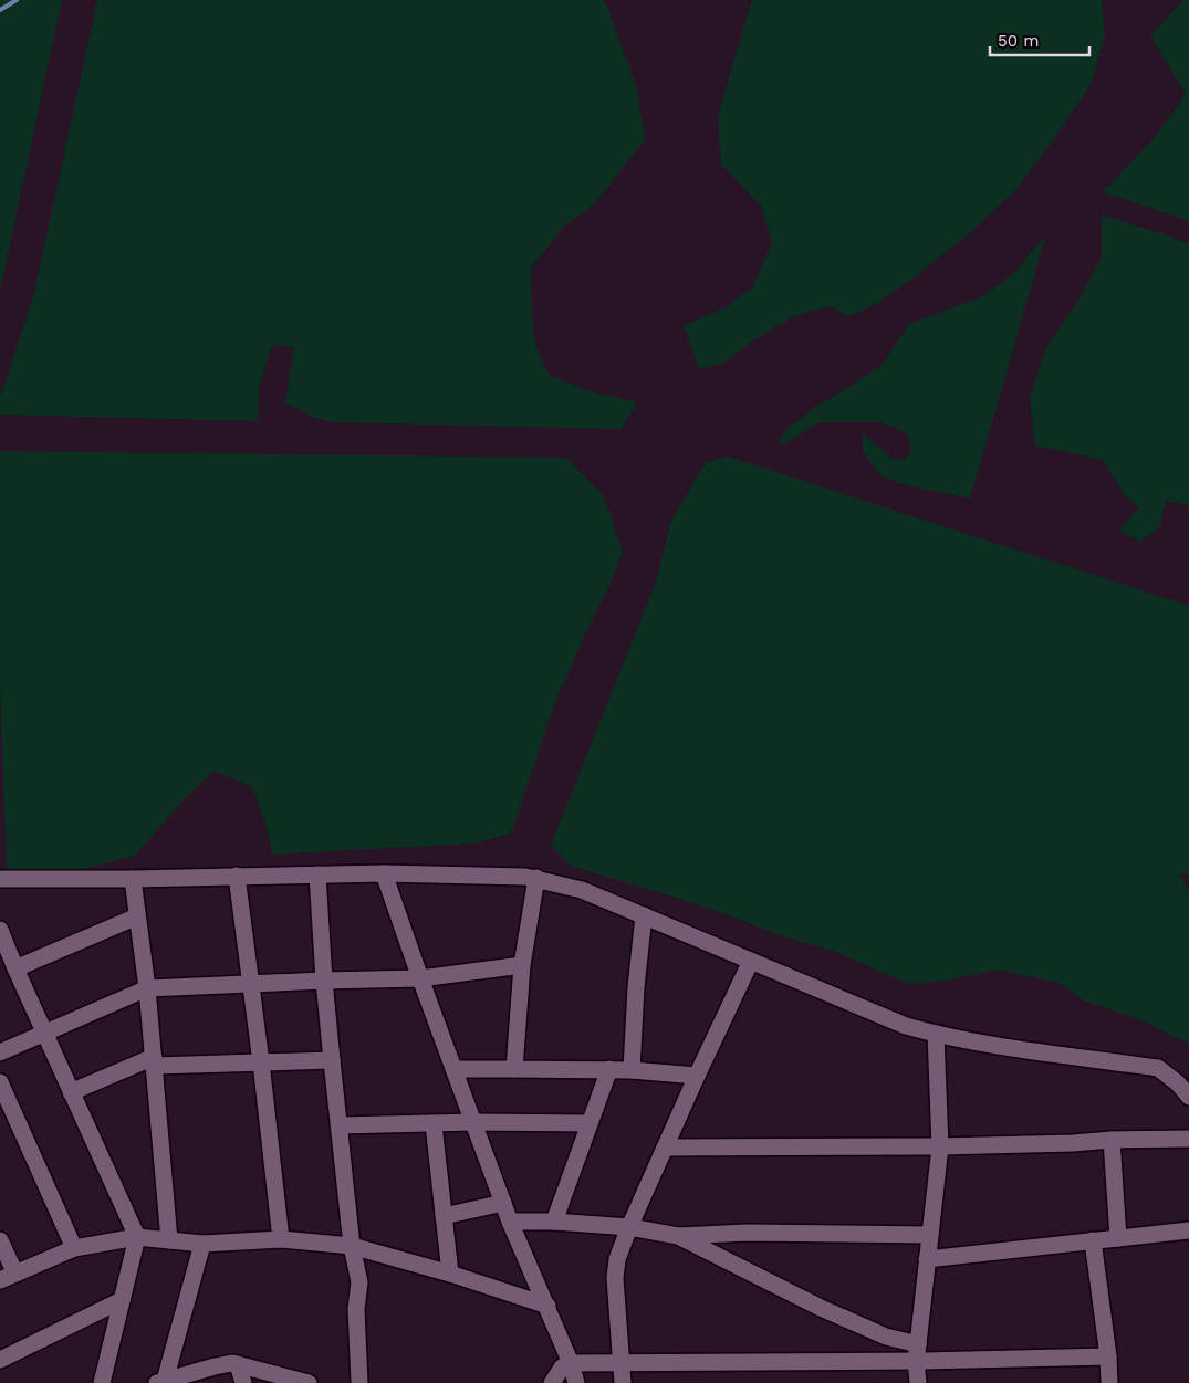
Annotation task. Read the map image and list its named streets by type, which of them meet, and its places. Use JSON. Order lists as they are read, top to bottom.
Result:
{
  "scale_bar": "50 m"
}
